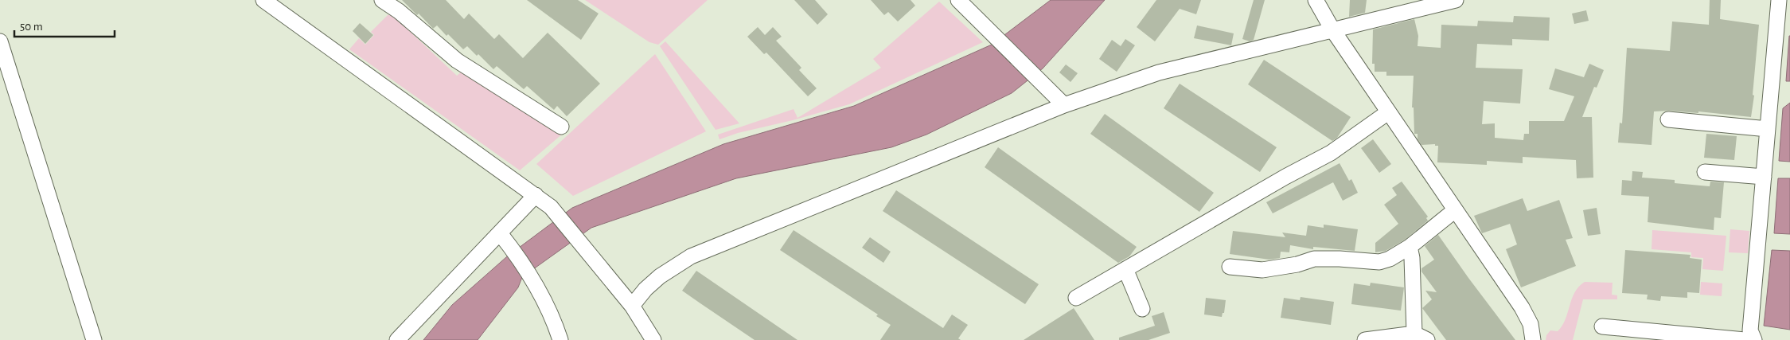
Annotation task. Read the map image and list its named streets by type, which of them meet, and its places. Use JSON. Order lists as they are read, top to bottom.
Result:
{
  "scale_bar": "50 m"
}
